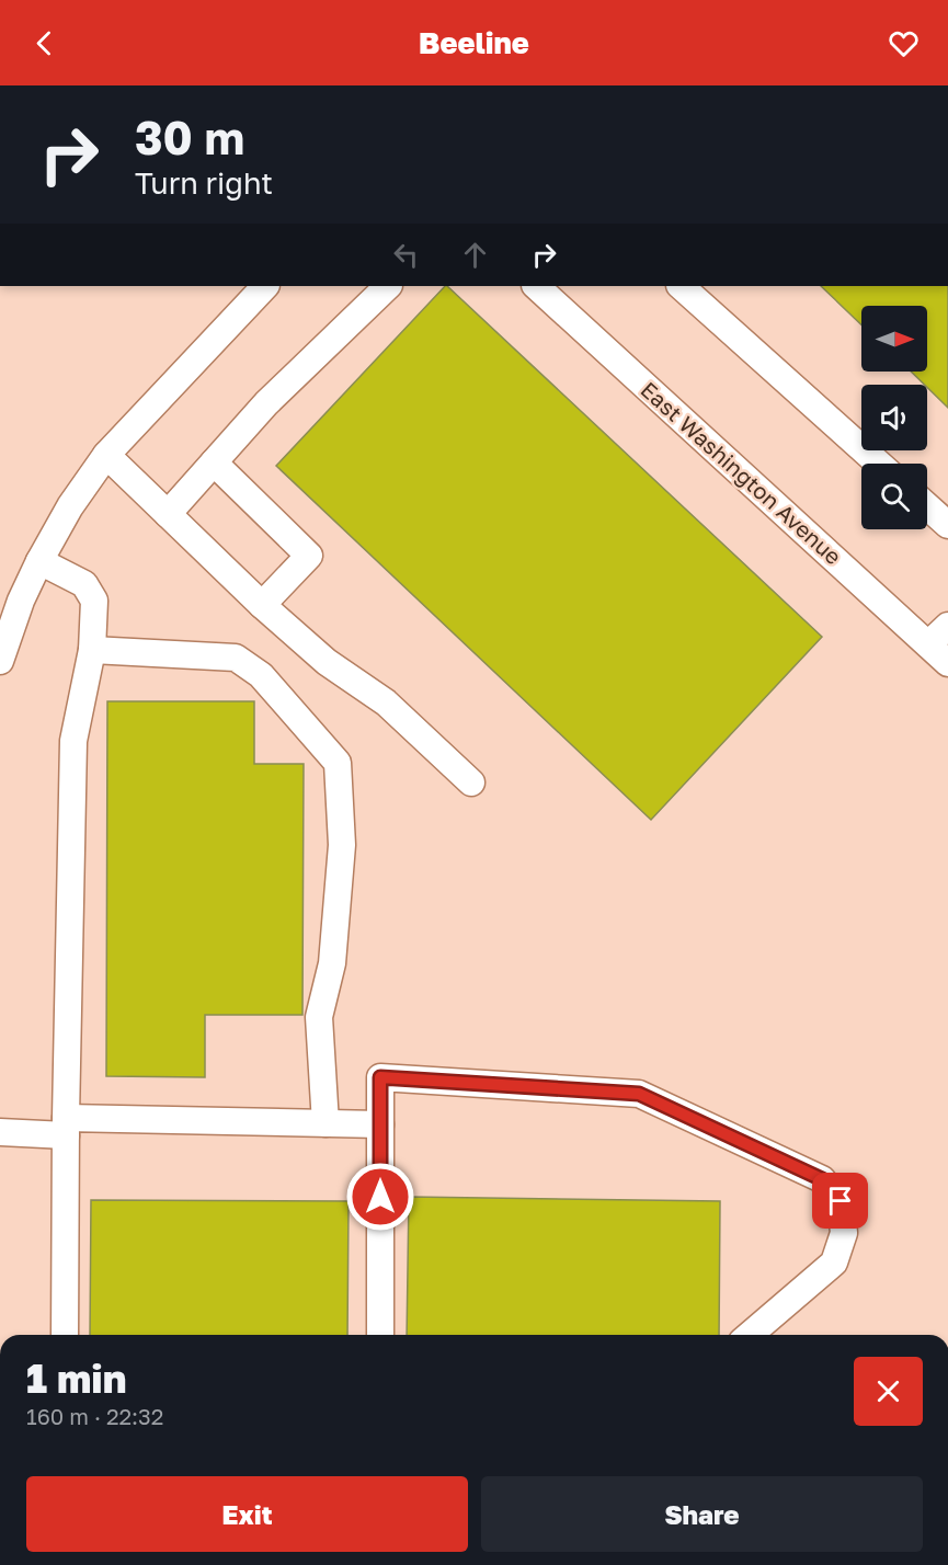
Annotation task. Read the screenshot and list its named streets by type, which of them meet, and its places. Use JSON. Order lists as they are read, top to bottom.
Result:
{
  "streets": {
    "street": ["East Washington Avenue"]
  },
  "north": "right",
  "page": {
    "header": "Beeline",
    "turn": ["30 m", "Turn right"],
    "heading": ["1 min", "160 m · 22:32"],
    "buttons": ["Exit", "Share"]
  }
}
